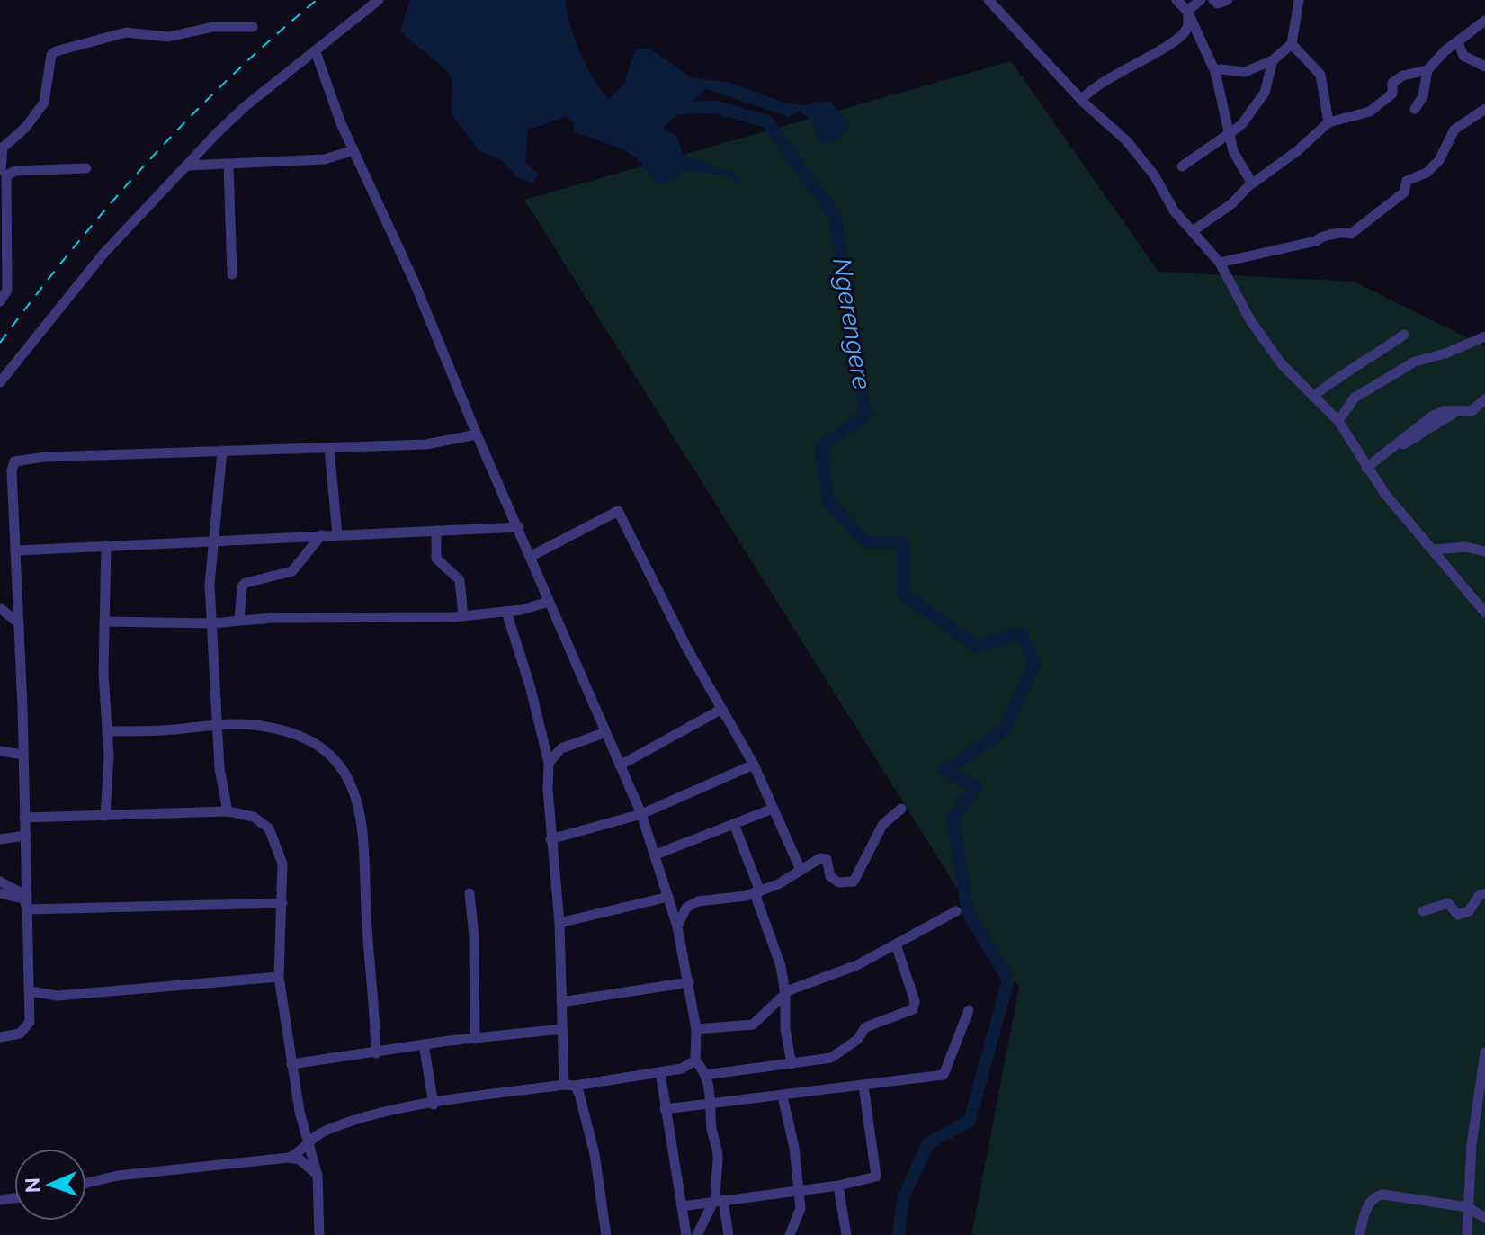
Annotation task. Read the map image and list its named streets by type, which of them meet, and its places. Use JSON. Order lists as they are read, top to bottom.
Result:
{
  "water": ["Ngerengere"],
  "north": "left"
}
